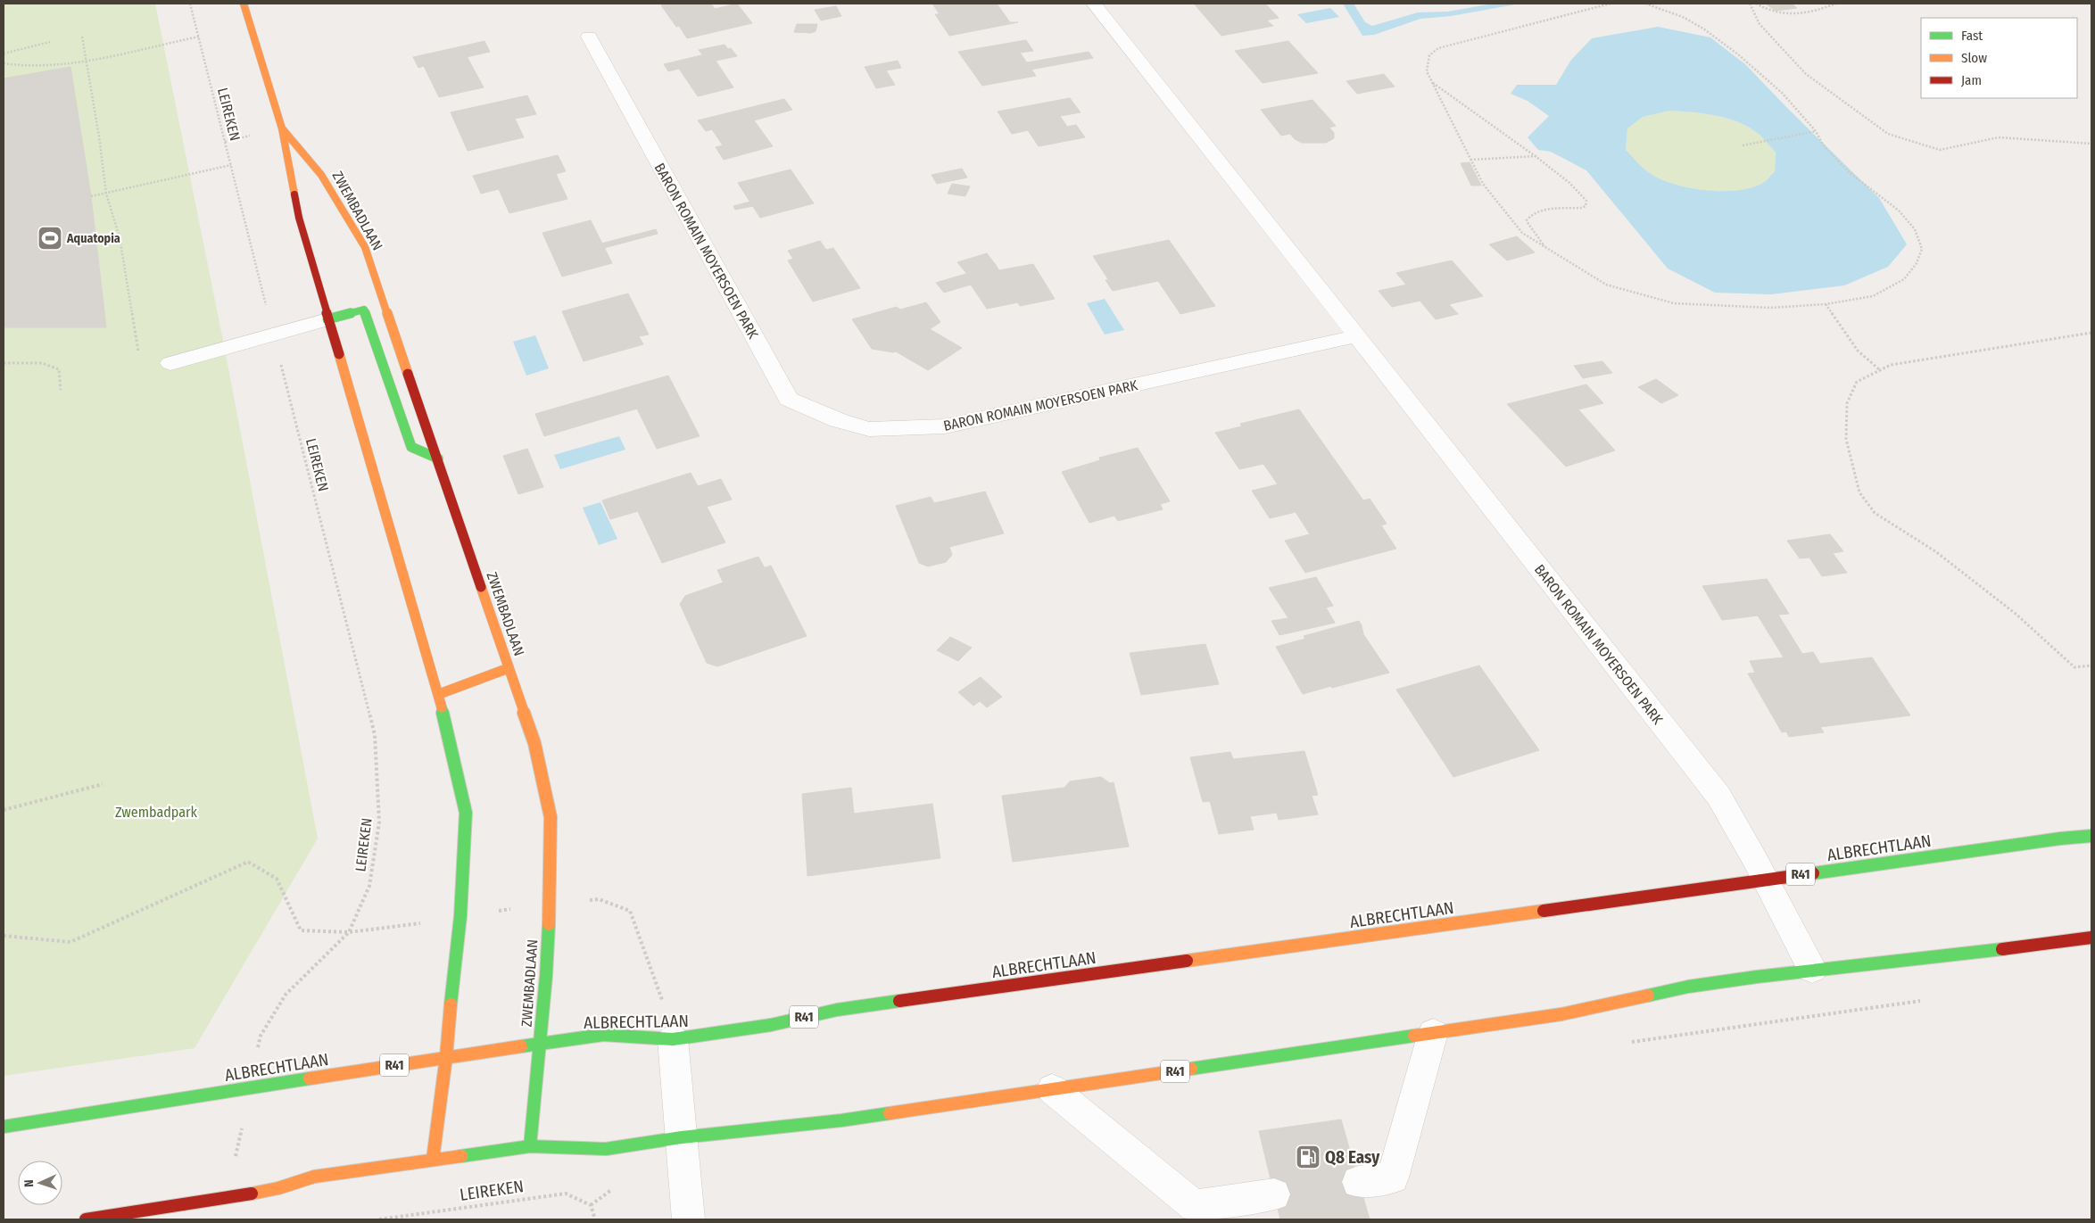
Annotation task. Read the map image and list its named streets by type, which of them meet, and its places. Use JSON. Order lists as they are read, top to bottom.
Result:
{
  "streets": {
    "street": [
      "ZWEMBADLAAN",
      "BARON ROMAIN MOYERSOEN PARK",
      "ALBRECHTLAAN",
      "R41"
    ],
    "path": ["LEIREKEN"]
  },
  "crossings": [
    ["ZWEMBADLAAN", "ALBRECHTLAAN"],
    ["ZWEMBADLAAN", "R41"],
    ["BARON ROMAIN MOYERSOEN PARK", "ALBRECHTLAAN"],
    ["BARON ROMAIN MOYERSOEN PARK", "R41"]
  ],
  "parks": ["Zwembadpark"],
  "places": {
    "sports": ["Aquatopia"],
    "fuel station": ["Q8 Easy"]
  },
  "legend": ["Fast", "Slow", "Jam"],
  "north": "left"
}
